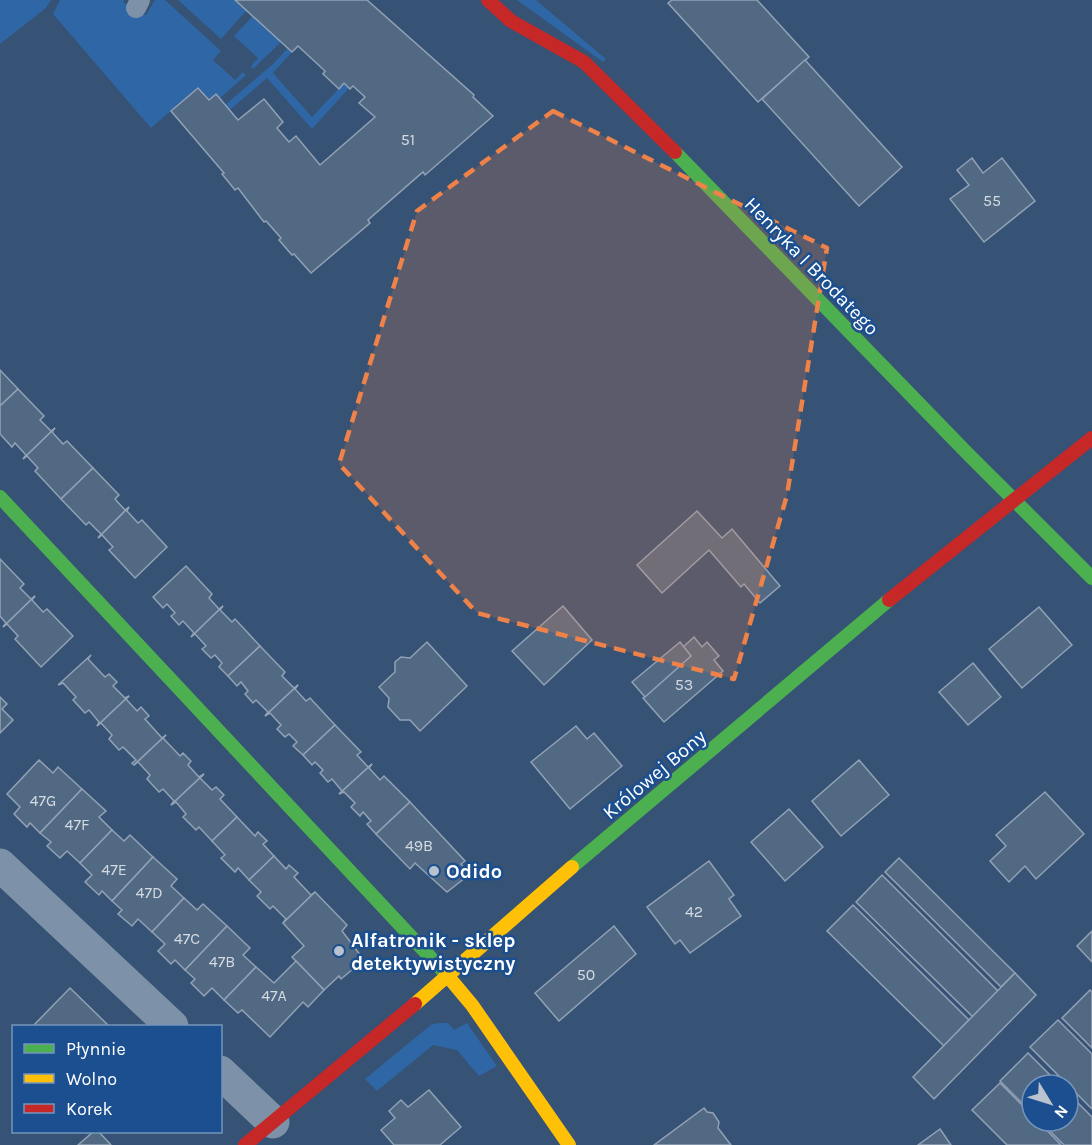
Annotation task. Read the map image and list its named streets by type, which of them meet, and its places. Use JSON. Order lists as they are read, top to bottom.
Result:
{
  "streets": {
    "street": ["Henryka I Brodatego", "Królowej Bony"]
  },
  "crossings": [
    ["Henryka I Brodatego", "Królowej Bony"]
  ],
  "places": ["Odido", "Alfatronik - sklep detektywistyczny"],
  "house_numbers": [
    "51",
    "55",
    "53",
    "47G",
    "47F",
    "49B",
    "47E",
    "47D",
    "42",
    "47C",
    "47B",
    "50",
    "47A"
  ],
  "legend": ["Płynnie", "Wolno", "Korek"],
  "north": "bottom right"
}
